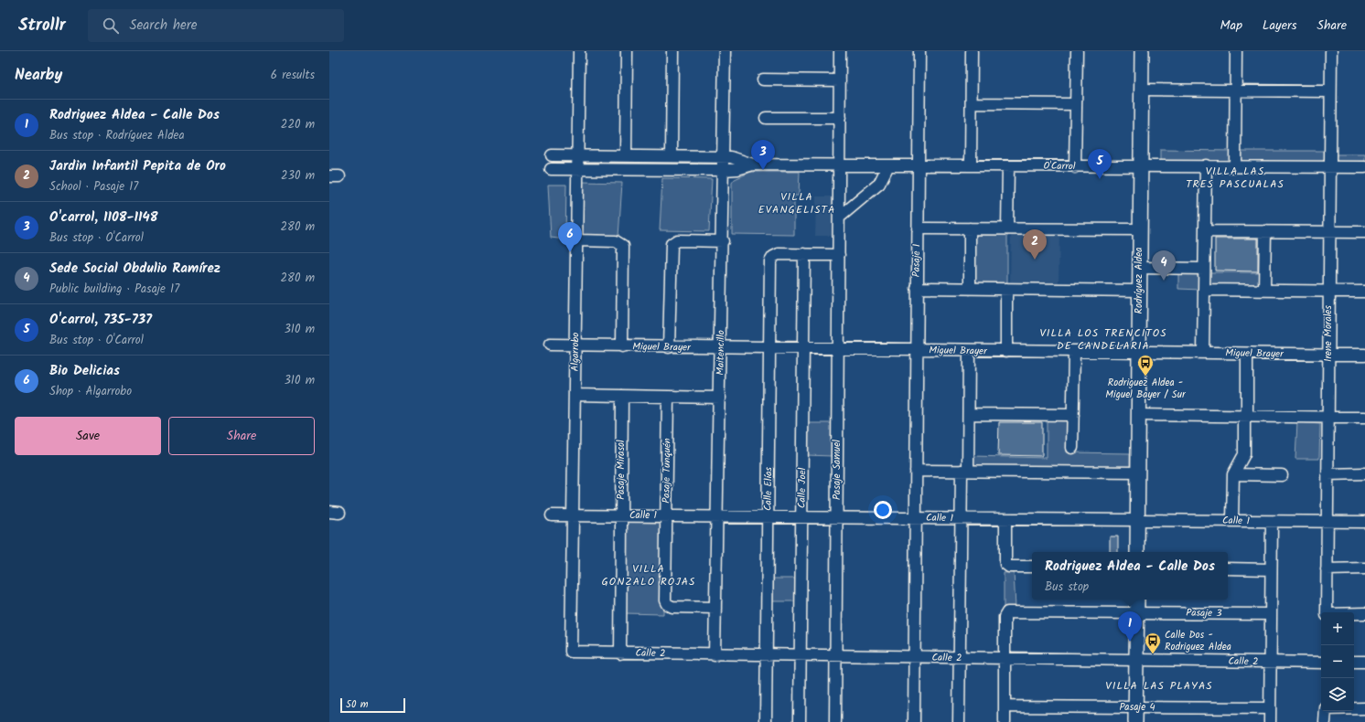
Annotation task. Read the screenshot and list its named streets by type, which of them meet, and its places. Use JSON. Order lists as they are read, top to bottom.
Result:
{
  "streets": {
    "main road": ["Rodríguez Aldea"],
    "street": [
      "O'Carrol",
      "Pasaje 1",
      "Irene Morales",
      "Miguel Brayer",
      "Algarrobo",
      "Maitencillo",
      "Pasaje Mirasol",
      "Pasaje Samuel",
      "Pasaje Tunquén",
      "Calle Joel",
      "Calle Elías",
      "Calle 1",
      "Pasaje 3",
      "Calle 2",
      "Pasaje 4"
    ]
  },
  "crossings": [
    ["O'Carrol", "Pasaje 1"],
    ["O'Carrol", "Rodríguez Aldea"],
    ["O'Carrol", "Irene Morales"],
    ["O'Carrol", "Algarrobo"],
    ["O'Carrol", "Maitencillo"],
    ["O'Carrol", "Pasaje Samuel"],
    ["Pasaje 1", "Miguel Brayer"],
    ["Pasaje 1", "Calle 1"],
    ["Pasaje 1", "Calle 2"],
    ["Rodríguez Aldea", "Miguel Brayer"],
    ["Rodríguez Aldea", "Calle 1"],
    ["Irene Morales", "Miguel Brayer"],
    ["Irene Morales", "Calle 1"],
    ["Miguel Brayer", "Algarrobo"],
    ["Miguel Brayer", "Maitencillo"],
    ["Miguel Brayer", "Pasaje Samuel"],
    ["Miguel Brayer", "Calle Joel"],
    ["Miguel Brayer", "Calle Elías"],
    ["Algarrobo", "Calle 1"],
    ["Algarrobo", "Calle 2"],
    ["Maitencillo", "Pasaje Tunquén"],
    ["Maitencillo", "Calle 1"],
    ["Maitencillo", "Calle 2"],
    ["Pasaje Mirasol", "Calle 1"],
    ["Pasaje Mirasol", "Calle 2"],
    ["Pasaje Samuel", "Calle 1"],
    ["Pasaje Samuel", "Calle 2"],
    ["Pasaje Tunquén", "Calle 1"],
    ["Calle Joel", "Calle Elías"],
    ["Calle Joel", "Calle 1"],
    ["Calle Joel", "Calle 2"],
    ["Calle Elías", "Calle 1"],
    ["Calle Elías", "Calle 2"],
    ["Pasaje 3", "Calle 2"]
  ],
  "districts": [
    "VILLA LAS TRES PASCUALAS",
    "VILLA EVANGELISTA",
    "VILLA LOS TRENCITOS DE CANDELARIA",
    "VILLA GONZALO ROJAS",
    "VILLA LAS PLAYAS"
  ],
  "places": {
    "bus stop": ["Rodriguez Aldea - Miguel Bayer / Sur", "Calle Dos - Rodriguez Aldea"]
  },
  "scale_bar": "50 m",
  "page": {
    "header": "Strollr",
    "search": "Search here",
    "nav": ["Map", "Layers", "Share"],
    "heading": ["Nearby", "6 results"],
    "list": [
      {
        "mark": "1",
        "name": "Rodriguez Aldea - Calle Dos",
        "note": "Bus stop · Rodríguez Aldea",
        "value": "220 m"
      },
      {
        "mark": "2",
        "name": "Jardin Infantil Pepita de Oro",
        "note": "School · Pasaje 17",
        "value": "230 m"
      },
      {
        "mark": "3",
        "name": "O'carrol, 1108-1148",
        "note": "Bus stop · O'Carrol",
        "value": "280 m"
      },
      {
        "mark": "4",
        "name": "Sede Social Obdulio Ramírez",
        "note": "Public building · Pasaje 17",
        "value": "280 m"
      },
      {
        "mark": "5",
        "name": "O'carrol, 735-737",
        "note": "Bus stop · O'Carrol",
        "value": "310 m"
      },
      {
        "mark": "6",
        "name": "Bio Delicias",
        "note": "Shop · Algarrobo",
        "value": "310 m"
      }
    ],
    "pins": [
      "3",
      "5",
      "6",
      "2",
      "4",
      "1"
    ],
    "buttons": ["Save", "Share"],
    "popup": ["Rodriguez Aldea - Calle Dos", "Bus stop"],
    "map_buttons": ["+", "−"],
    "scale": "50 m"
  }
}
